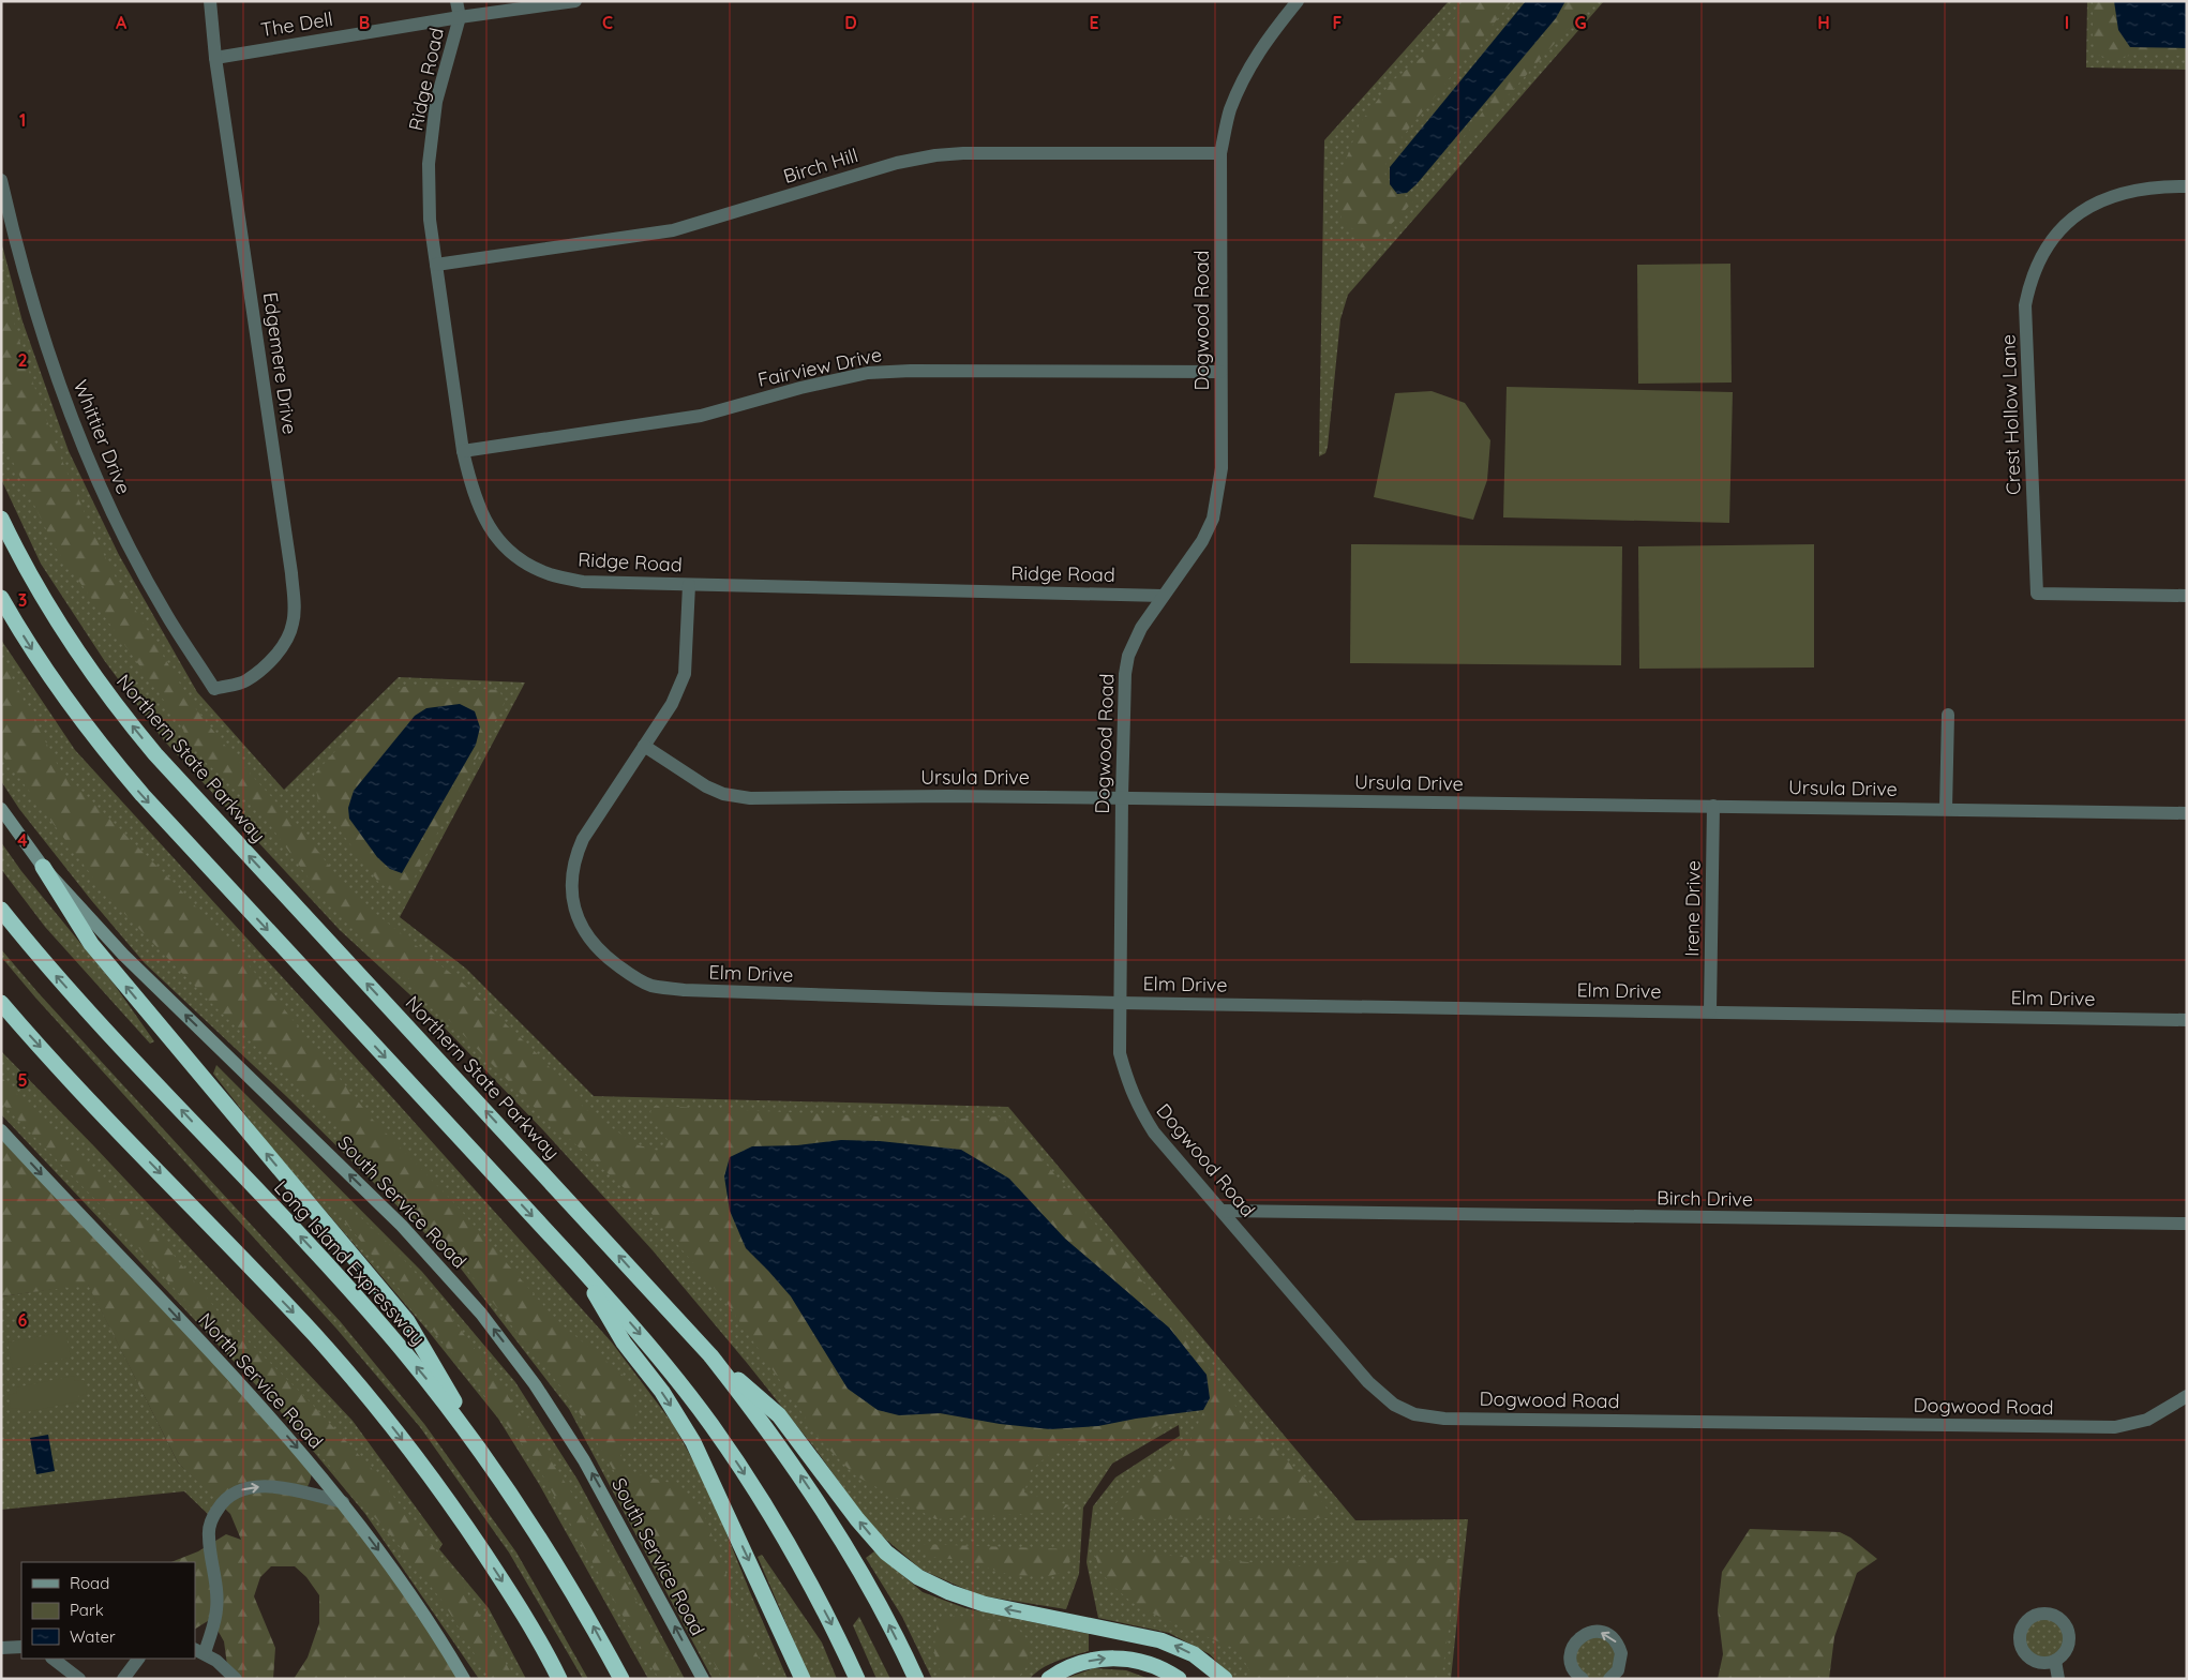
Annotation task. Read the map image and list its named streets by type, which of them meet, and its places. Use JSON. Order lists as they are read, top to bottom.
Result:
{
  "streets": {
    "highway": ["Northern State Parkway", "Long Island Expressway"],
    "main road": ["South Service Road", "North Service Road"],
    "street": [
      "The Dell",
      "Ridge Road",
      "Birch Hill",
      "Dogwood Road",
      "Edgemere Drive",
      "Fairview Drive",
      "Crest Hollow Lane",
      "Whittier Drive",
      "Ursula Drive",
      "Irene Drive",
      "Elm Drive",
      "Birch Drive"
    ]
  },
  "crossings": [
    ["The Dell", "Ridge Road"],
    ["The Dell", "Edgemere Drive"],
    ["Ridge Road", "Birch Hill"],
    ["Ridge Road", "Dogwood Road"],
    ["Ridge Road", "Fairview Drive"],
    ["Ridge Road", "Elm Drive"],
    ["Birch Hill", "Dogwood Road"],
    ["Dogwood Road", "Fairview Drive"],
    ["Dogwood Road", "Ursula Drive"],
    ["Dogwood Road", "Elm Drive"],
    ["Dogwood Road", "Birch Drive"],
    ["Edgemere Drive", "Whittier Drive"],
    ["Ursula Drive", "Irene Drive"],
    ["Ursula Drive", "Elm Drive"],
    ["Irene Drive", "Elm Drive"]
  ],
  "one_way": ["South Service Road", "North Service Road"],
  "legend": ["Road", "Park", "Water"],
  "grid": {
    "columns": [
      "A",
      "B",
      "C",
      "D",
      "E",
      "F",
      "G",
      "H",
      "I"
    ],
    "rows": [
      "1",
      "2",
      "3",
      "4",
      "5",
      "6"
    ]
  }
}
